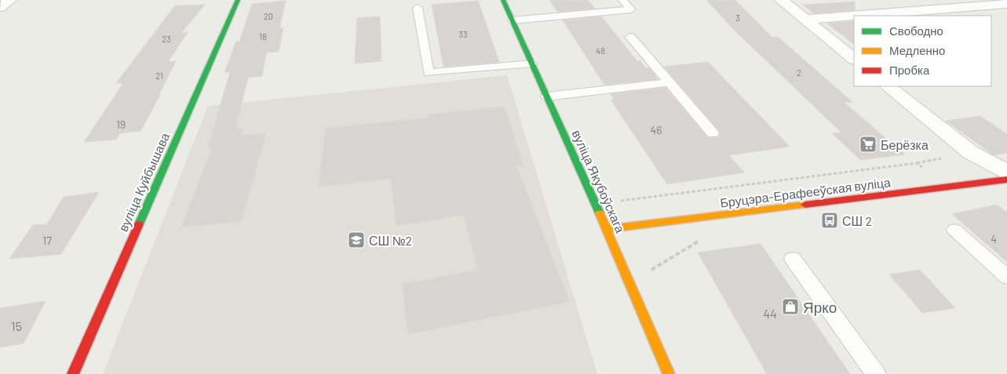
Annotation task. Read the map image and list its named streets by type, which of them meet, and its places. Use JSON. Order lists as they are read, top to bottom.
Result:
{
  "streets": {
    "main road": ["вуліца Якубоўскага", "вуліца Куйбышава", "Бруцэра-Ерафееўская вуліца"]
  },
  "crossings": [
    ["вуліца Якубоўскага", "Бруцэра-Ерафееўская вуліца"]
  ],
  "places": {
    "supermarket": ["Берёзка"],
    "bus stop": ["СШ 2"],
    "school or university": ["СШ №2"],
    "shop": ["Ярко"]
  },
  "house_numbers": [
    "20",
    "3",
    "33",
    "18",
    "23",
    "48",
    "2",
    "21",
    "19",
    "46",
    "4",
    "17",
    "44",
    "15"
  ],
  "legend": ["Свободно", "Медленно", "Пробка"]
}
